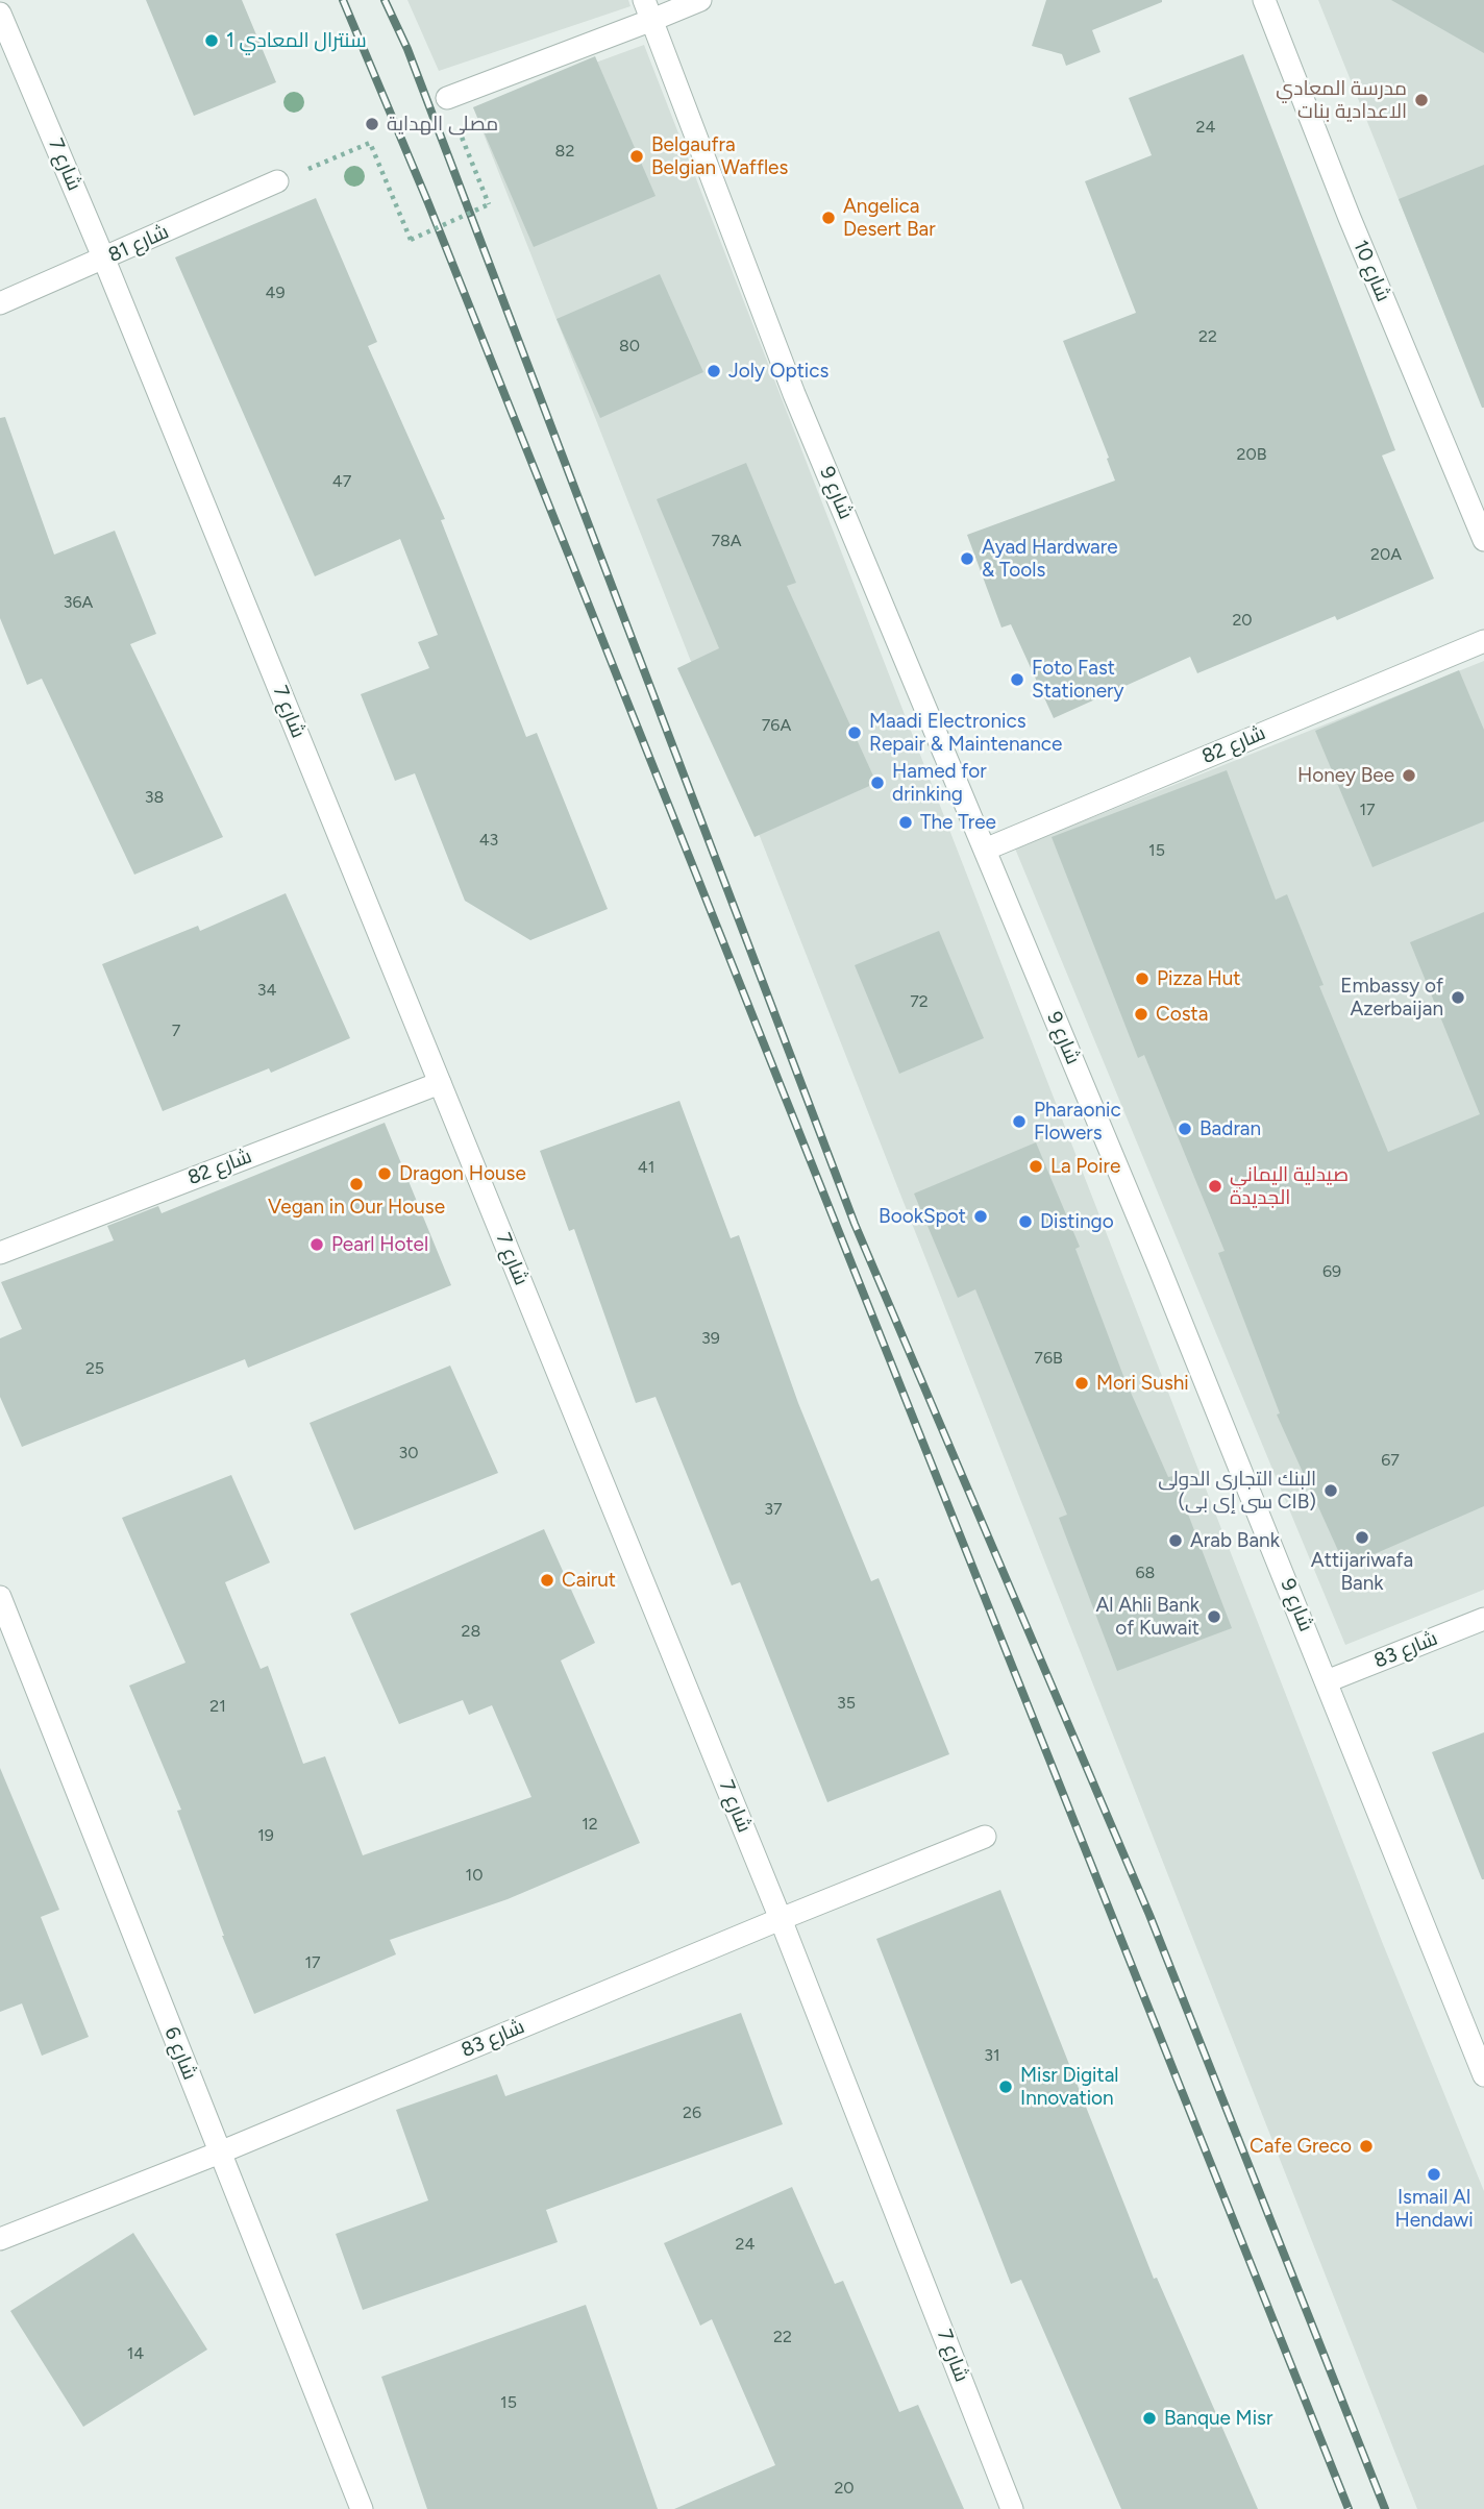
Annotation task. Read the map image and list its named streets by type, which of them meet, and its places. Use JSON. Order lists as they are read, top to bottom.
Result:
{
  "streets": {
    "street": [
      "شارع 7",
      "شارع 81",
      "شارع 10",
      "شارع 9",
      "شارع 82",
      "شارع 83",
      "شارع 6"
    ]
  },
  "crossings": [
    ["شارع 7", "شارع 81"],
    ["شارع 7", "شارع 82"],
    ["شارع 7", "شارع 83"],
    ["شارع 9", "شارع 82"],
    ["شارع 9", "شارع 83"],
    ["شارع 83", "شارع 6"]
  ],
  "places": [
    "سنترال المعادي 1",
    "مدرسة المعادي الاعدادية بنات",
    "مصلى الهداية",
    "Belgaufra Belgian Waffles",
    "Angelica Desert Bar",
    "Joly Optics",
    "Ayad Hardware & Tools",
    "Foto Fast Stationery",
    "Maadi Electronics Repair & Maintenance",
    "Honey Bee",
    "Hamed for drinking",
    "The Tree",
    "Pizza Hut",
    "Embassy of Azerbaijan",
    "Costa",
    "Pharaonic Flowers",
    "Badran",
    "La Poire",
    "Dragon House",
    "Vegan in Our House",
    "صيدلية اليماني الجديدة",
    "BookSpot",
    "Distingo",
    "Pearl Hotel",
    "Mori Sushi",
    "البنك التجارى الدولى (سى إى بى CIB)",
    "Attijariwafa Bank",
    "Arab Bank",
    "Cairut",
    "Al Ahli Bank of Kuwait",
    "Misr Digital Innovation",
    "Cafe Greco",
    "Ismail Al Hendawi",
    "Banque Misr"
  ],
  "house_numbers": [
    "24",
    "82",
    "49",
    "22",
    "80",
    "20B",
    "47",
    "78A",
    "20A",
    "36A",
    "20",
    "76A",
    "38",
    "17",
    "43",
    "15",
    "34",
    "72",
    "7",
    "41",
    "69",
    "39",
    "76B",
    "25",
    "30",
    "67",
    "37",
    "68",
    "28",
    "35",
    "21",
    "12",
    "19",
    "10",
    "17",
    "31",
    "26",
    "24",
    "22",
    "14",
    "15",
    "20"
  ]
}
